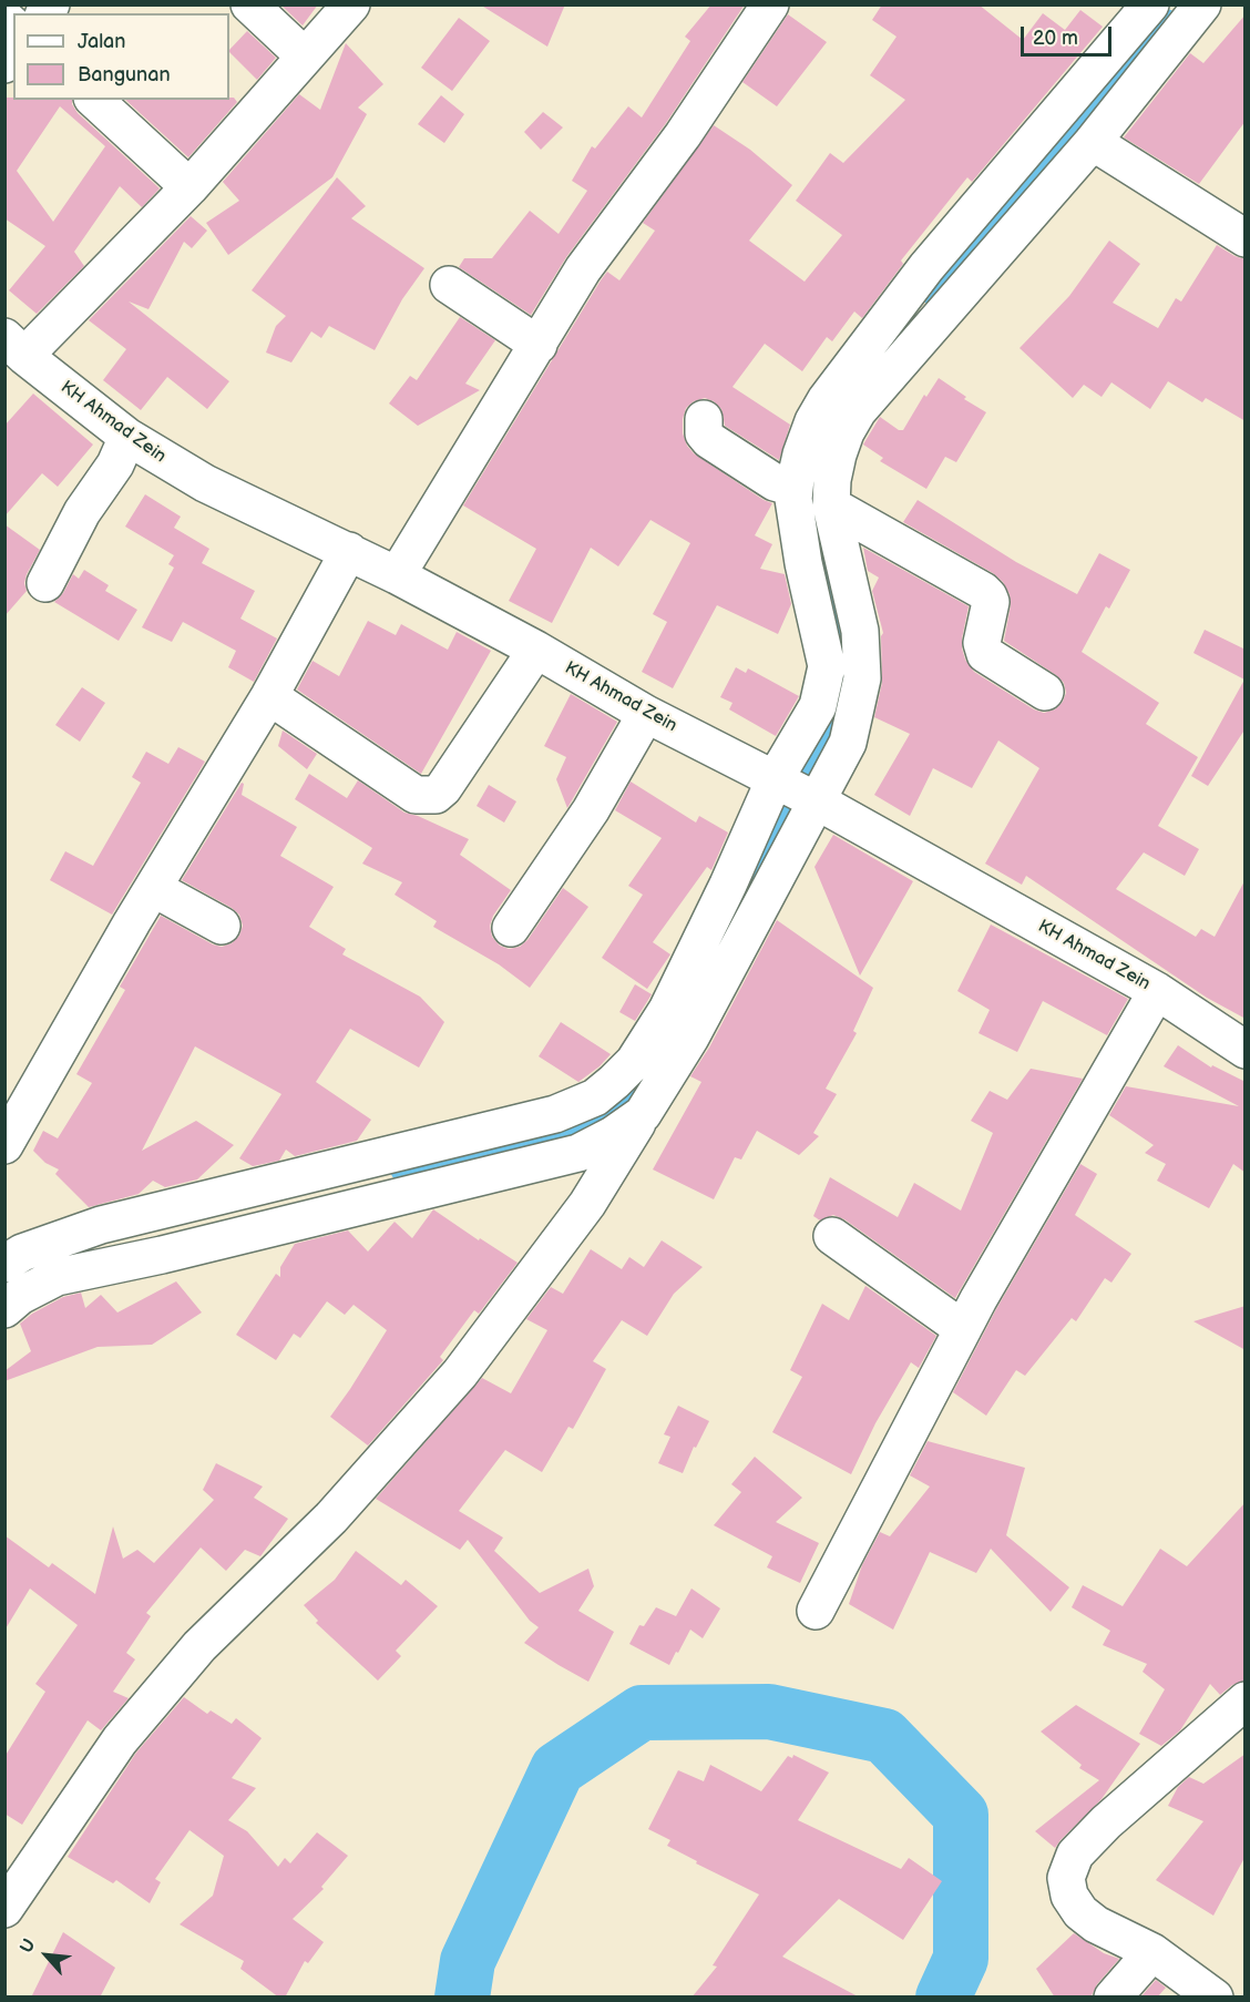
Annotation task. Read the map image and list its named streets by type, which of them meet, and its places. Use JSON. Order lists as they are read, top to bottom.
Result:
{
  "streets": {
    "street": ["KH Ahmad Zein"]
  },
  "legend": ["Jalan", "Bangunan"],
  "scale_bar": "20 m",
  "north": "top left"
}
